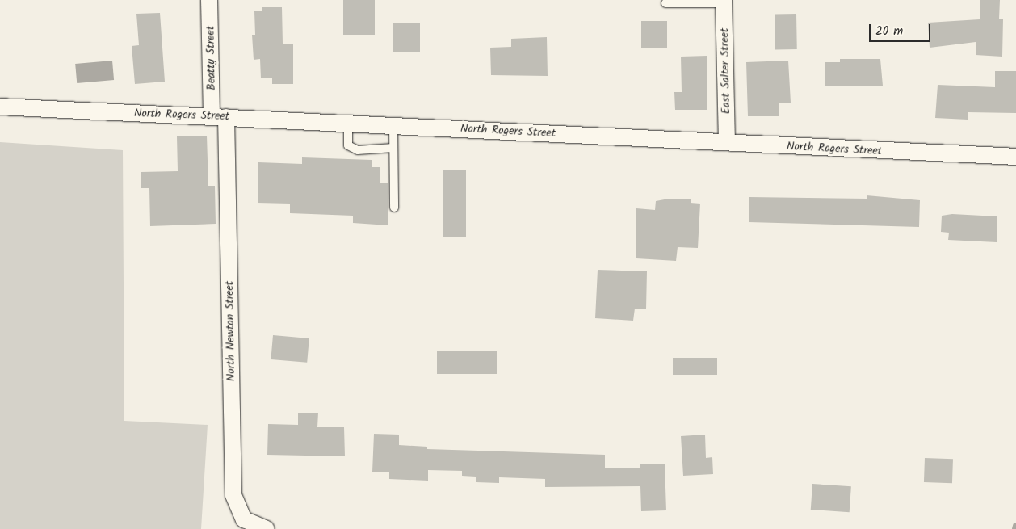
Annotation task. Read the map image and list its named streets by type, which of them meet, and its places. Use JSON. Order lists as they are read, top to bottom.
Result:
{
  "streets": {
    "street": [
      "Beatty Street",
      "East Salter Street",
      "North Rogers Street",
      "North Newton Street"
    ]
  },
  "crossings": [
    ["Beatty Street", "North Rogers Street"],
    ["Beatty Street", "North Newton Street"],
    ["East Salter Street", "North Rogers Street"],
    ["North Rogers Street", "North Newton Street"]
  ],
  "scale_bar": "20 m"
}
